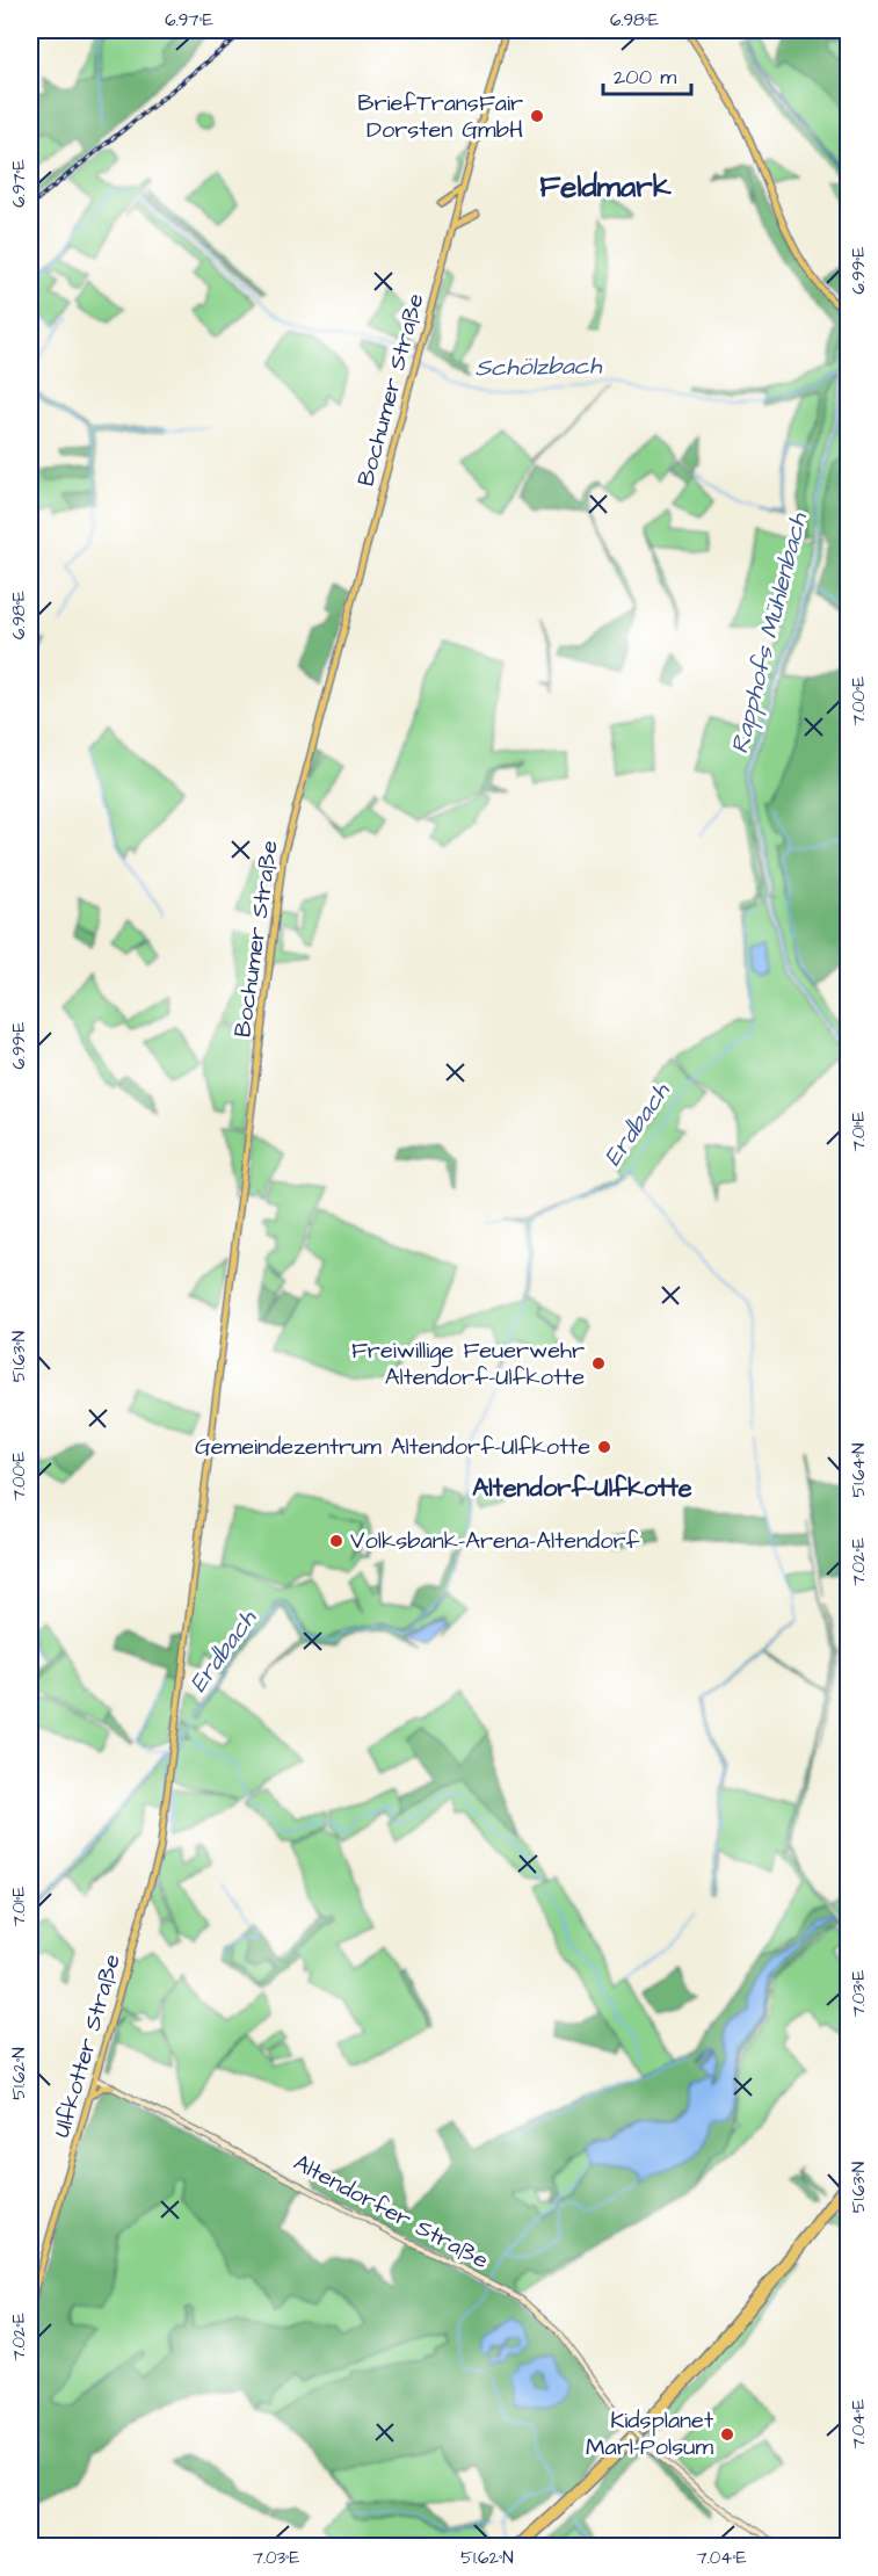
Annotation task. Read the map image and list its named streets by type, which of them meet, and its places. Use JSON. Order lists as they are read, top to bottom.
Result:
{
  "streets": {
    "main road": ["Bochumer Straße", "Ulfkotter Straße", "Altendorfer Straße"]
  },
  "crossings": [
    ["Bochumer Straße", "Ulfkotter Straße"],
    ["Ulfkotter Straße", "Altendorfer Straße"]
  ],
  "districts": ["Feldmark", "Altendorf-Ulfkotte"],
  "water": ["Schölzbach", "Rapphofs Mühlenbach", "Erdbach"],
  "places": [
    "BriefTransFair Dorsten GmbH",
    "Freiwillige Feuerwehr Altendorf-Ulfkotte",
    "Gemeindezentrum Altendorf-Ulfkotte",
    "Volksbank-Arena-Altendorf",
    "Kidsplanet Marl-Polsum"
  ],
  "scale_bar": "200 m",
  "coordinates": [
    "6.97°E",
    "6.98°E",
    "6.99°E",
    "7.00°E",
    "7.01°E",
    "51.63°N",
    "51.64°N",
    "7.02°E",
    "7.03°E",
    "51.62°N",
    "7.04°E"
  ]
}
